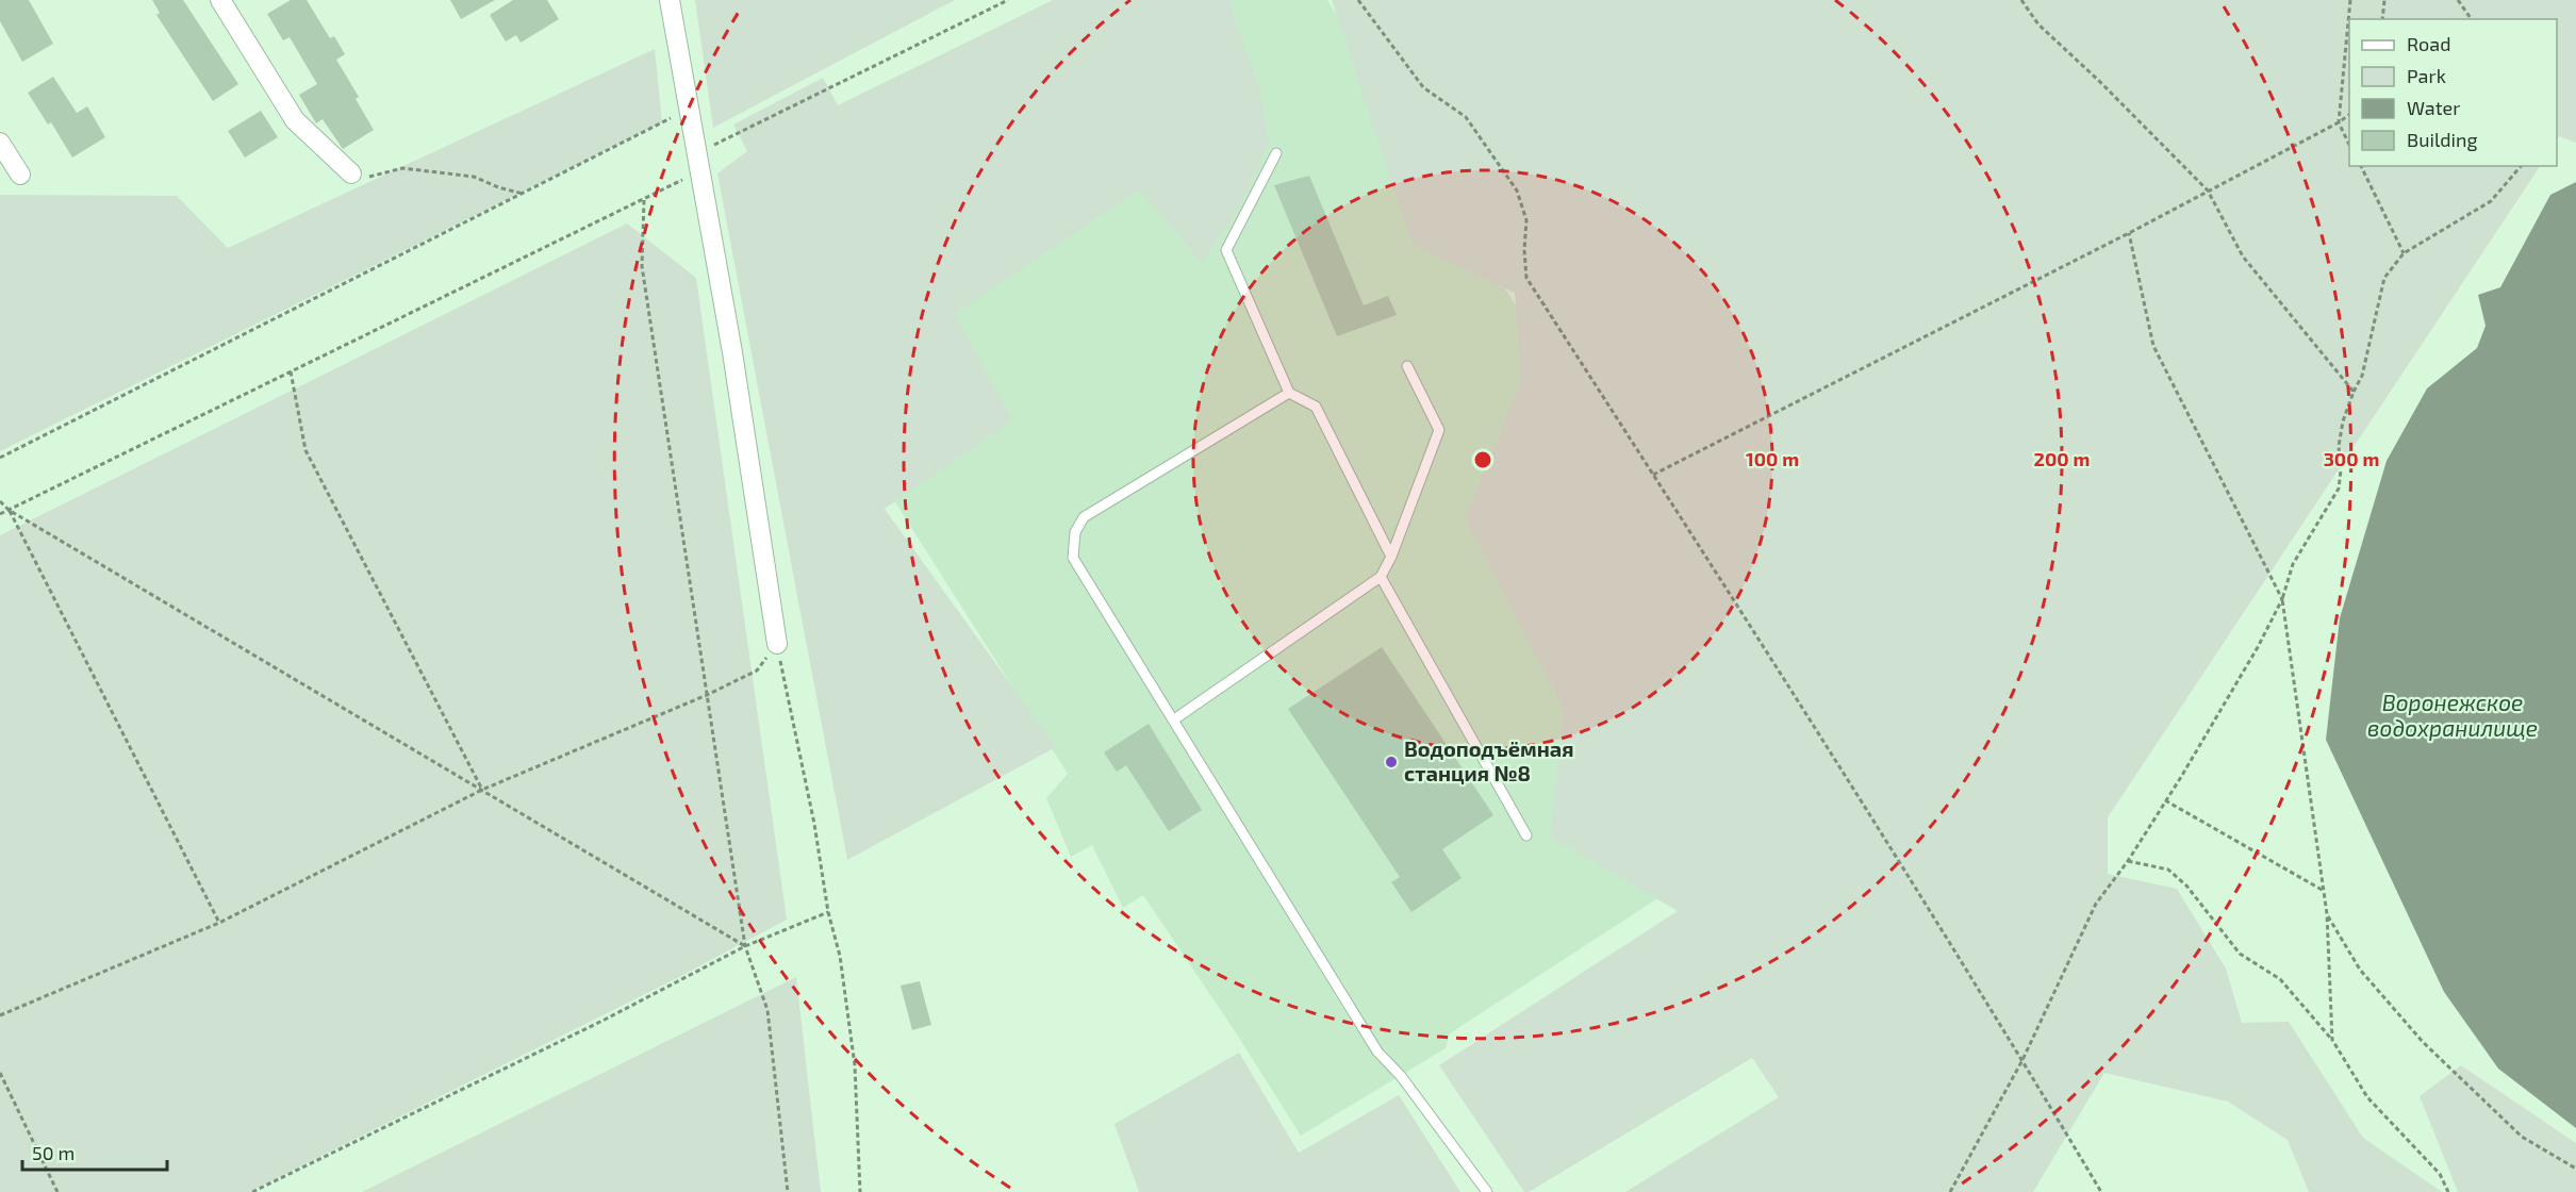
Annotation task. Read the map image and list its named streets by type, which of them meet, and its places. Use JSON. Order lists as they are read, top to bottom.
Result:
{
  "water": ["Воронежское водохранилище"],
  "places": ["Водоподъёмная станция №8"],
  "legend": [
    "Road",
    "Park",
    "Water",
    "Building"
  ],
  "scale_bar": "50 m",
  "rings": ["100 m", "200 m", "300 m"]
}
